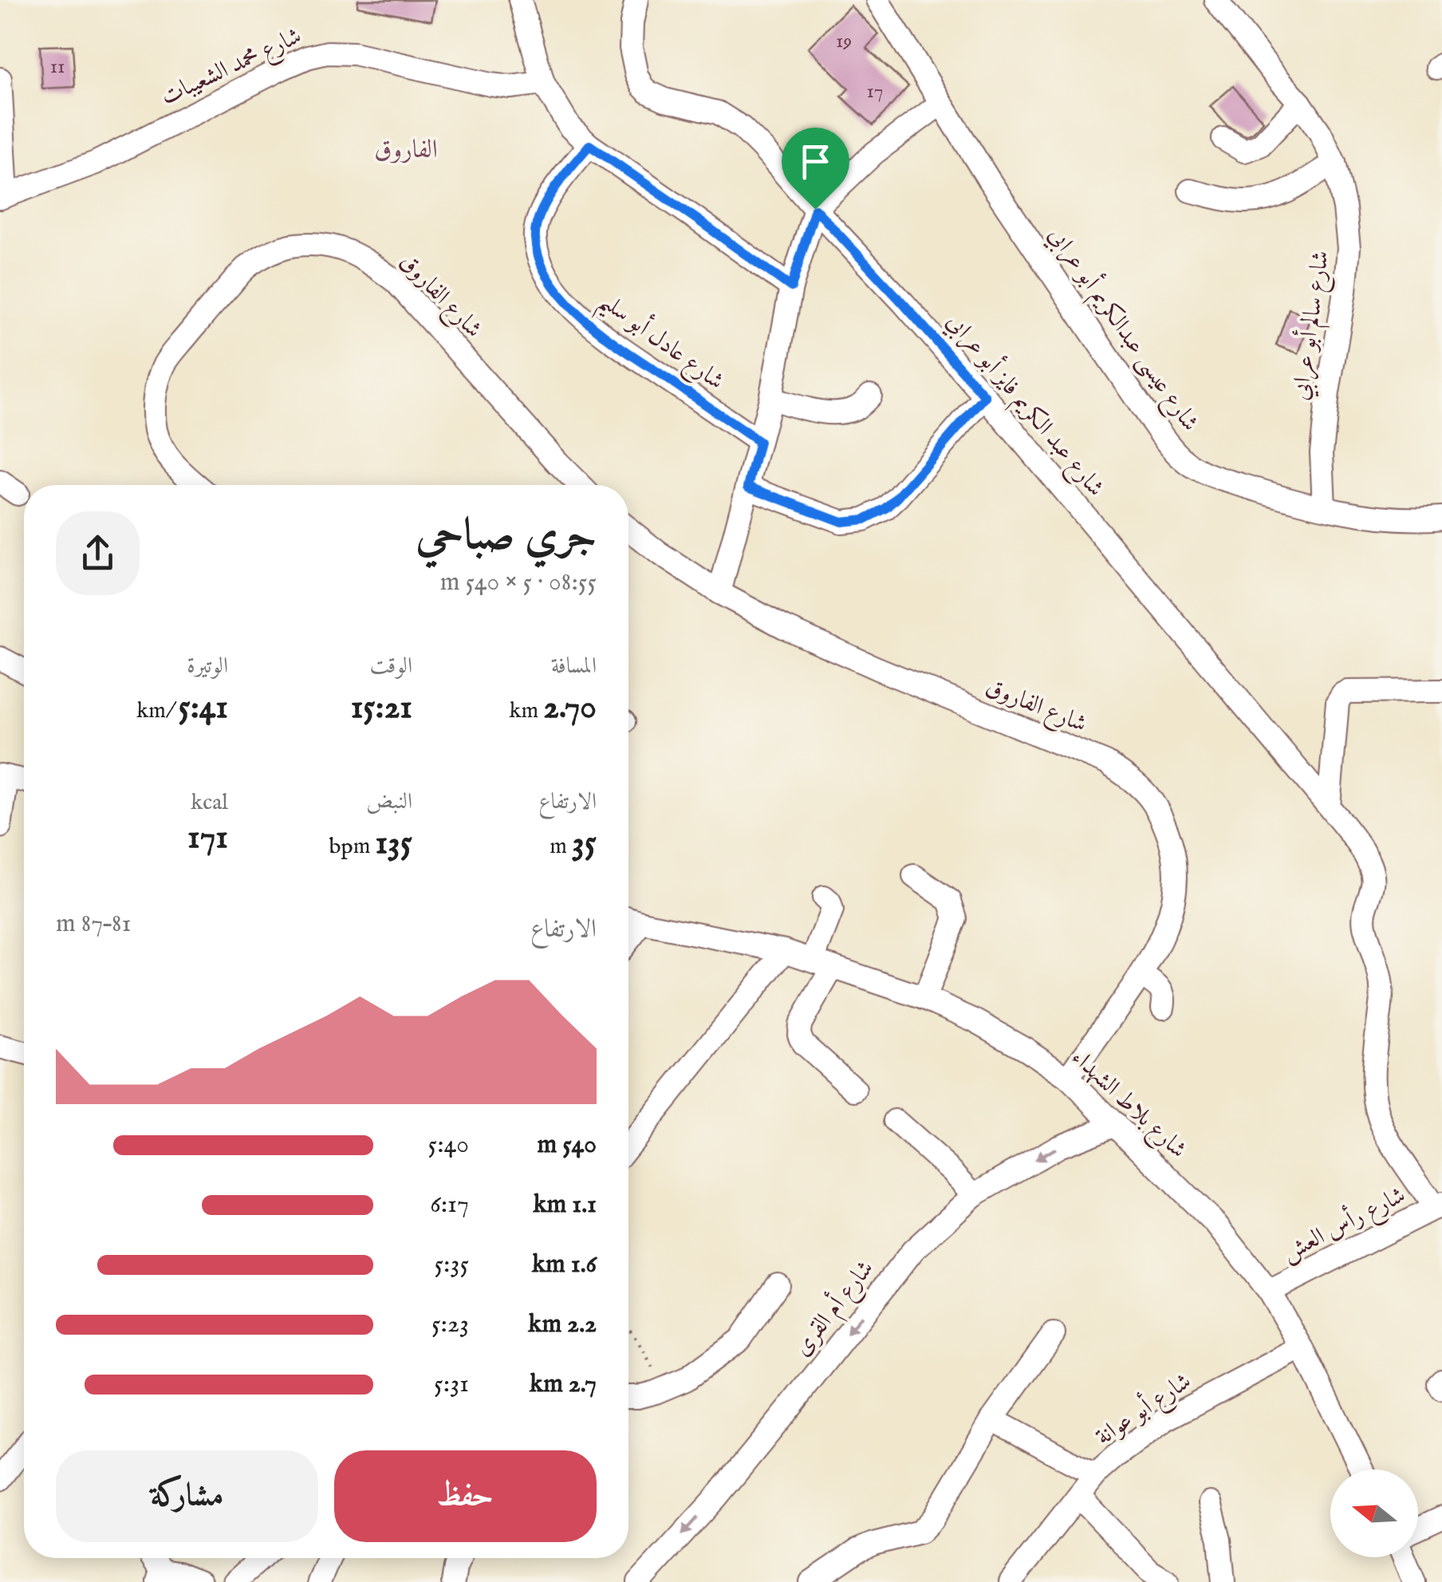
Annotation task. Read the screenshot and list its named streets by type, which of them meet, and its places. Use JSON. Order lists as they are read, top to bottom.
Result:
{
  "streets": {
    "street": [
      "شارع محمد الشعيبات",
      "شارع الفاروق",
      "شارع سالم أبو عرابي",
      "شارع عيسى عبدالكريم أبو عرابي",
      "شارع عادل أبو سليم",
      "شارع عبد الكريم فايز أبو عرابي",
      "شارع بلاط الشهداء",
      "شارع رأس العش",
      "شارع أم القرى",
      "شارع أبو عوانة"
    ]
  },
  "crossings": [
    ["شارع الفاروق", "شارع بلاط الشهداء"],
    ["شارع سالم أبو عرابي", "شارع عيسى عبدالكريم أبو عرابي"],
    ["شارع عبد الكريم فايز أبو عرابي", "شارع رأس العش"],
    ["شارع بلاط الشهداء", "شارع رأس العش"],
    ["شارع بلاط الشهداء", "شارع أم القرى"],
    ["شارع بلاط الشهداء", "شارع أبو عوانة"]
  ],
  "districts": ["الفاروق"],
  "house_numbers": ["19", "11", "17"],
  "north": "left",
  "page": {
    "heading": ["جري صباحي", "08:55 · 5 × 540 m"],
    "stats": [
      ["المسافة", "2.70 km"],
      ["الوقت", "15:21"],
      ["الوتيرة", "5:41 /km"],
      ["الارتفاع", "35 m"],
      ["النبض", "135 bpm"],
      ["kcal", "171"]
    ],
    "chart": ["الارتفاع", "81–87 m"],
    "list": [
      {
        "name": "540 m",
        "note": "5:40"
      },
      {
        "name": "1.1 km",
        "note": "6:17"
      },
      {
        "name": "1.6 km",
        "note": "5:35"
      },
      {
        "name": "2.2 km",
        "note": "5:23"
      },
      {
        "name": "2.7 km",
        "note": "5:31"
      }
    ],
    "buttons": ["حفظ", "مشاركة"]
  }
}
